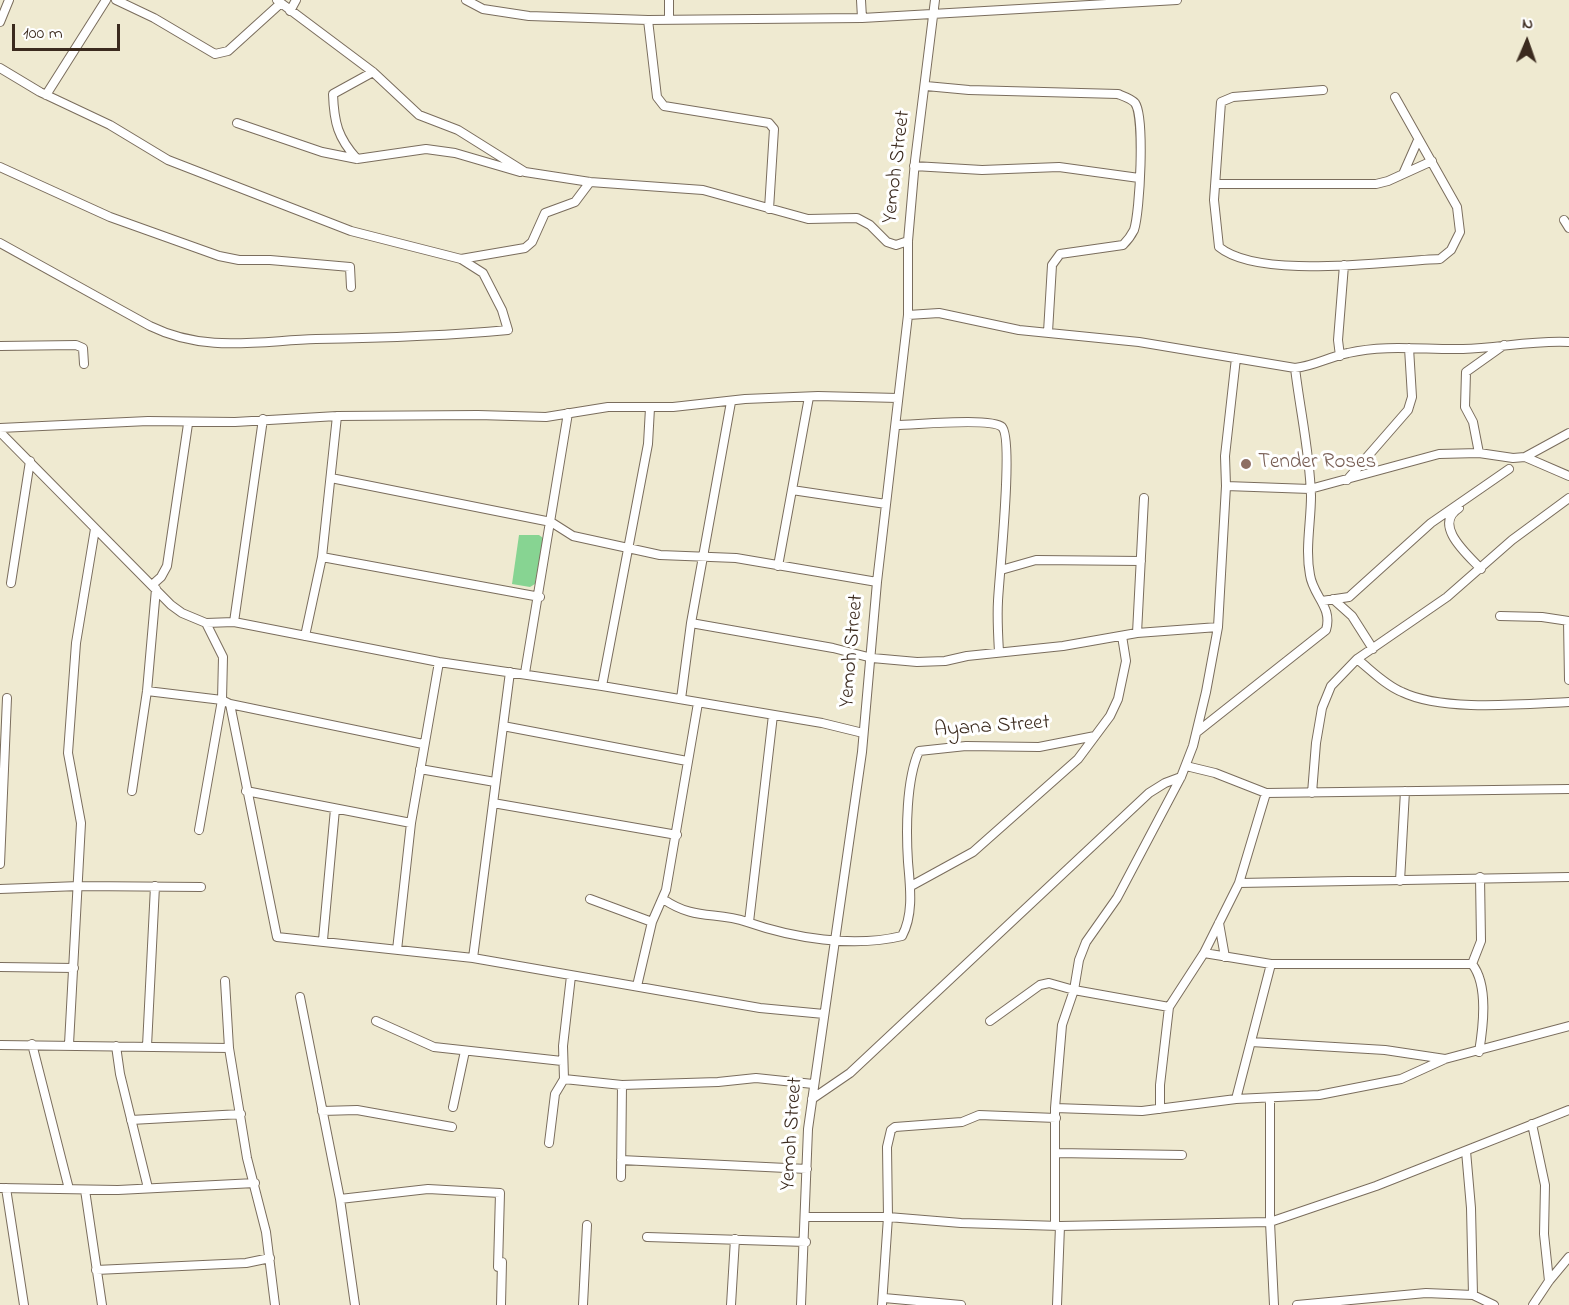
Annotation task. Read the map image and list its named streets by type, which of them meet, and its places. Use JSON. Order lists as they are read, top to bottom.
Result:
{
  "streets": {
    "street": ["Yemoh Street", "Ayana Street"]
  },
  "places": ["Tender Roses"],
  "scale_bar": "100 m",
  "north": "top"
}
